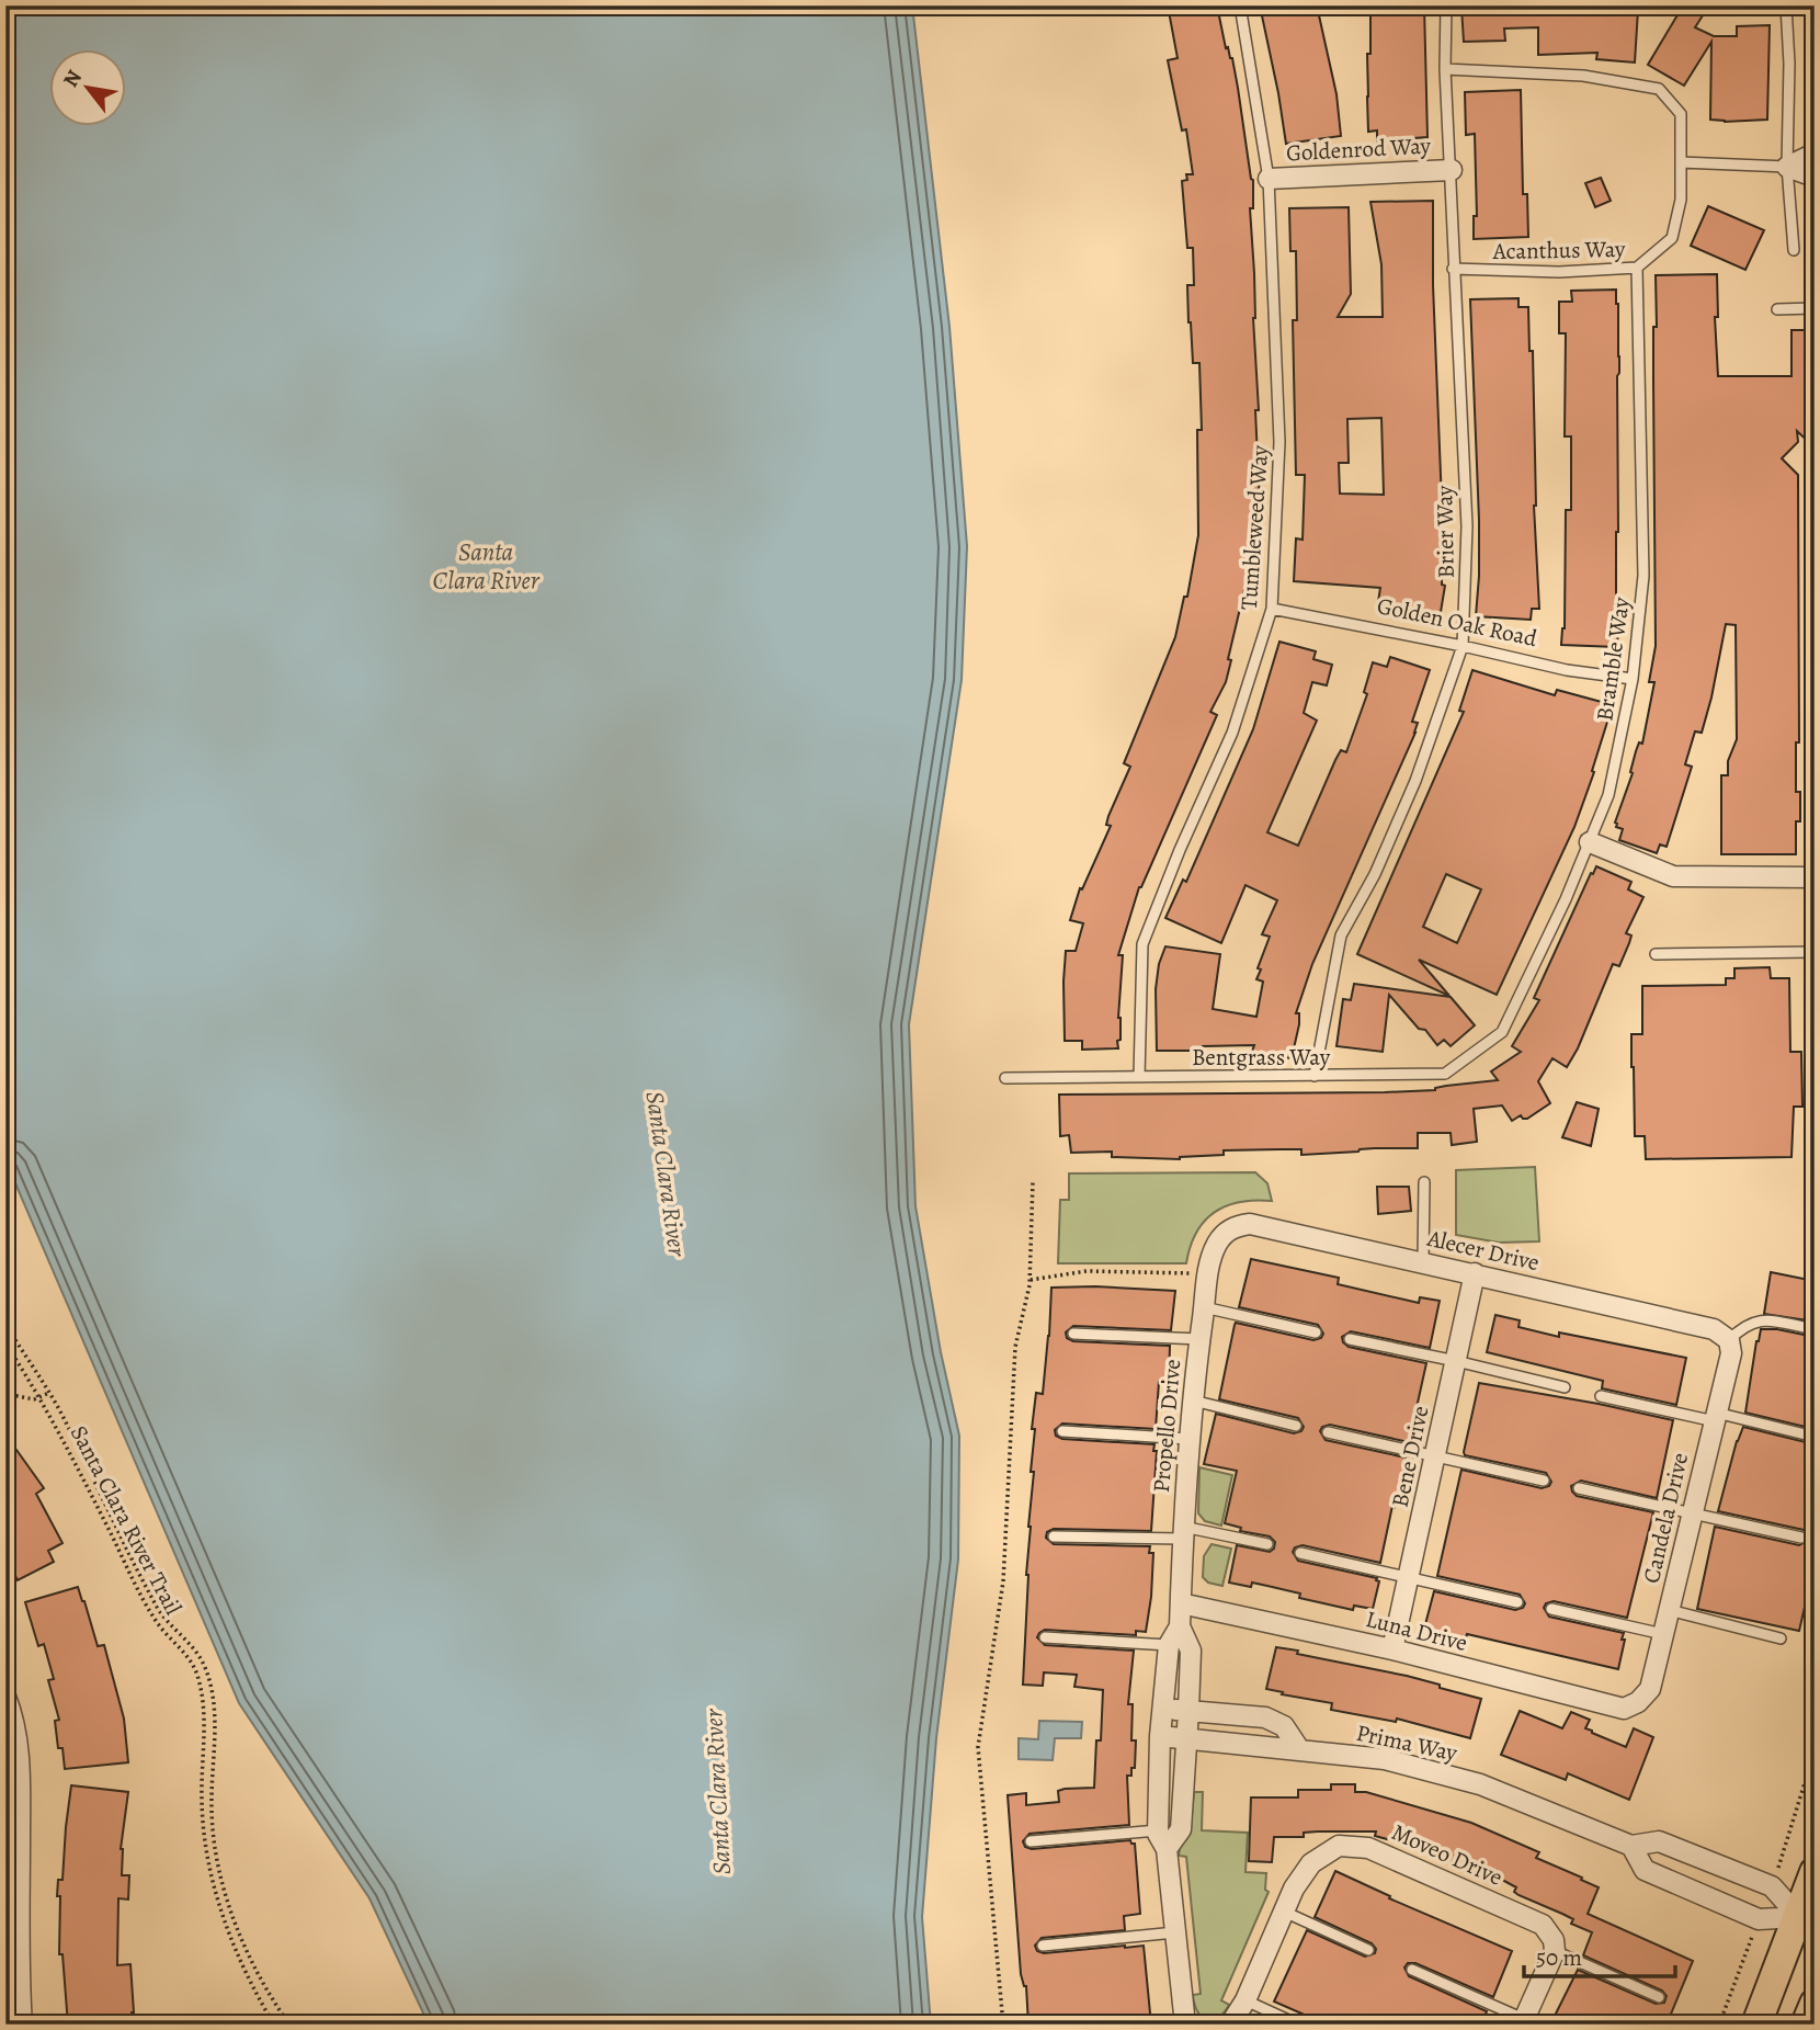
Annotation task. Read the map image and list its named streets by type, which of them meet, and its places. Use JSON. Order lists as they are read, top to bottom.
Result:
{
  "streets": {
    "street": [
      "Goldenrod Way",
      "Alecer Drive",
      "Propello Drive",
      "Bene Drive",
      "Candela Drive",
      "Luna Drive",
      "Prima Way",
      "Moveo Drive"
    ],
    "lane": [
      "Acanthus Way",
      "Tumbleweed Way",
      "Brier Way",
      "Golden Oak Road",
      "Bramble Way",
      "Bentgrass Way"
    ],
    "path": ["Santa Clara River Trail"]
  },
  "crossings": [
    ["Goldenrod Way", "Tumbleweed Way"],
    ["Goldenrod Way", "Brier Way"],
    ["Acanthus Way", "Brier Way"],
    ["Acanthus Way", "Bramble Way"],
    ["Tumbleweed Way", "Golden Oak Road"],
    ["Tumbleweed Way", "Bentgrass Way"],
    ["Brier Way", "Golden Oak Road"],
    ["Brier Way", "Bentgrass Way"],
    ["Golden Oak Road", "Bramble Way"],
    ["Bramble Way", "Bentgrass Way"],
    ["Alecer Drive", "Propello Drive"],
    ["Alecer Drive", "Bene Drive"],
    ["Alecer Drive", "Candela Drive"],
    ["Propello Drive", "Luna Drive"],
    ["Propello Drive", "Prima Way"],
    ["Bene Drive", "Luna Drive"],
    ["Candela Drive", "Luna Drive"]
  ],
  "water": ["Santa Clara River"],
  "scale_bar": "50 m",
  "north": "top left"
}
